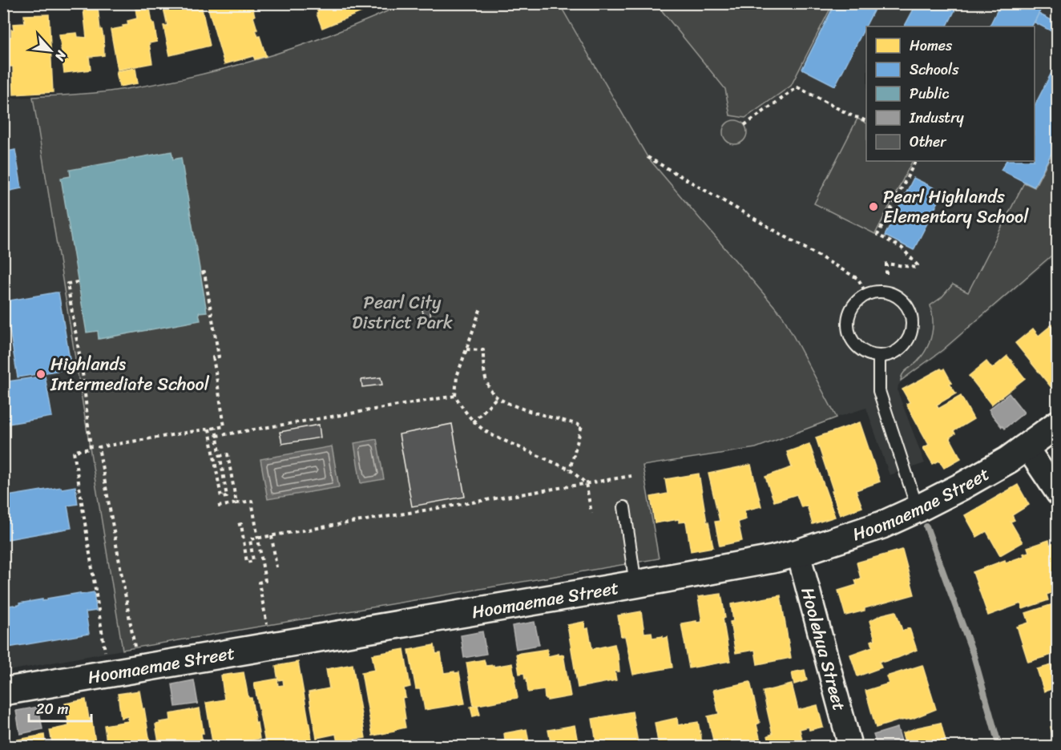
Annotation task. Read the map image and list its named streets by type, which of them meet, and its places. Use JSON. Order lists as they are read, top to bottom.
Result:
{
  "streets": {
    "street": ["Hoomaemae Street", "Hoolehua Street"]
  },
  "crossings": [
    ["Hoomaemae Street", "Hoolehua Street"]
  ],
  "parks": ["Pearl City District Park"],
  "places": ["Pearl Highlands Elementary School", "Highlands Intermediate School"],
  "legend": [
    "Homes",
    "Schools",
    "Public",
    "Industry",
    "Other"
  ],
  "scale_bar": "20 m",
  "north": "bottom right"
}
